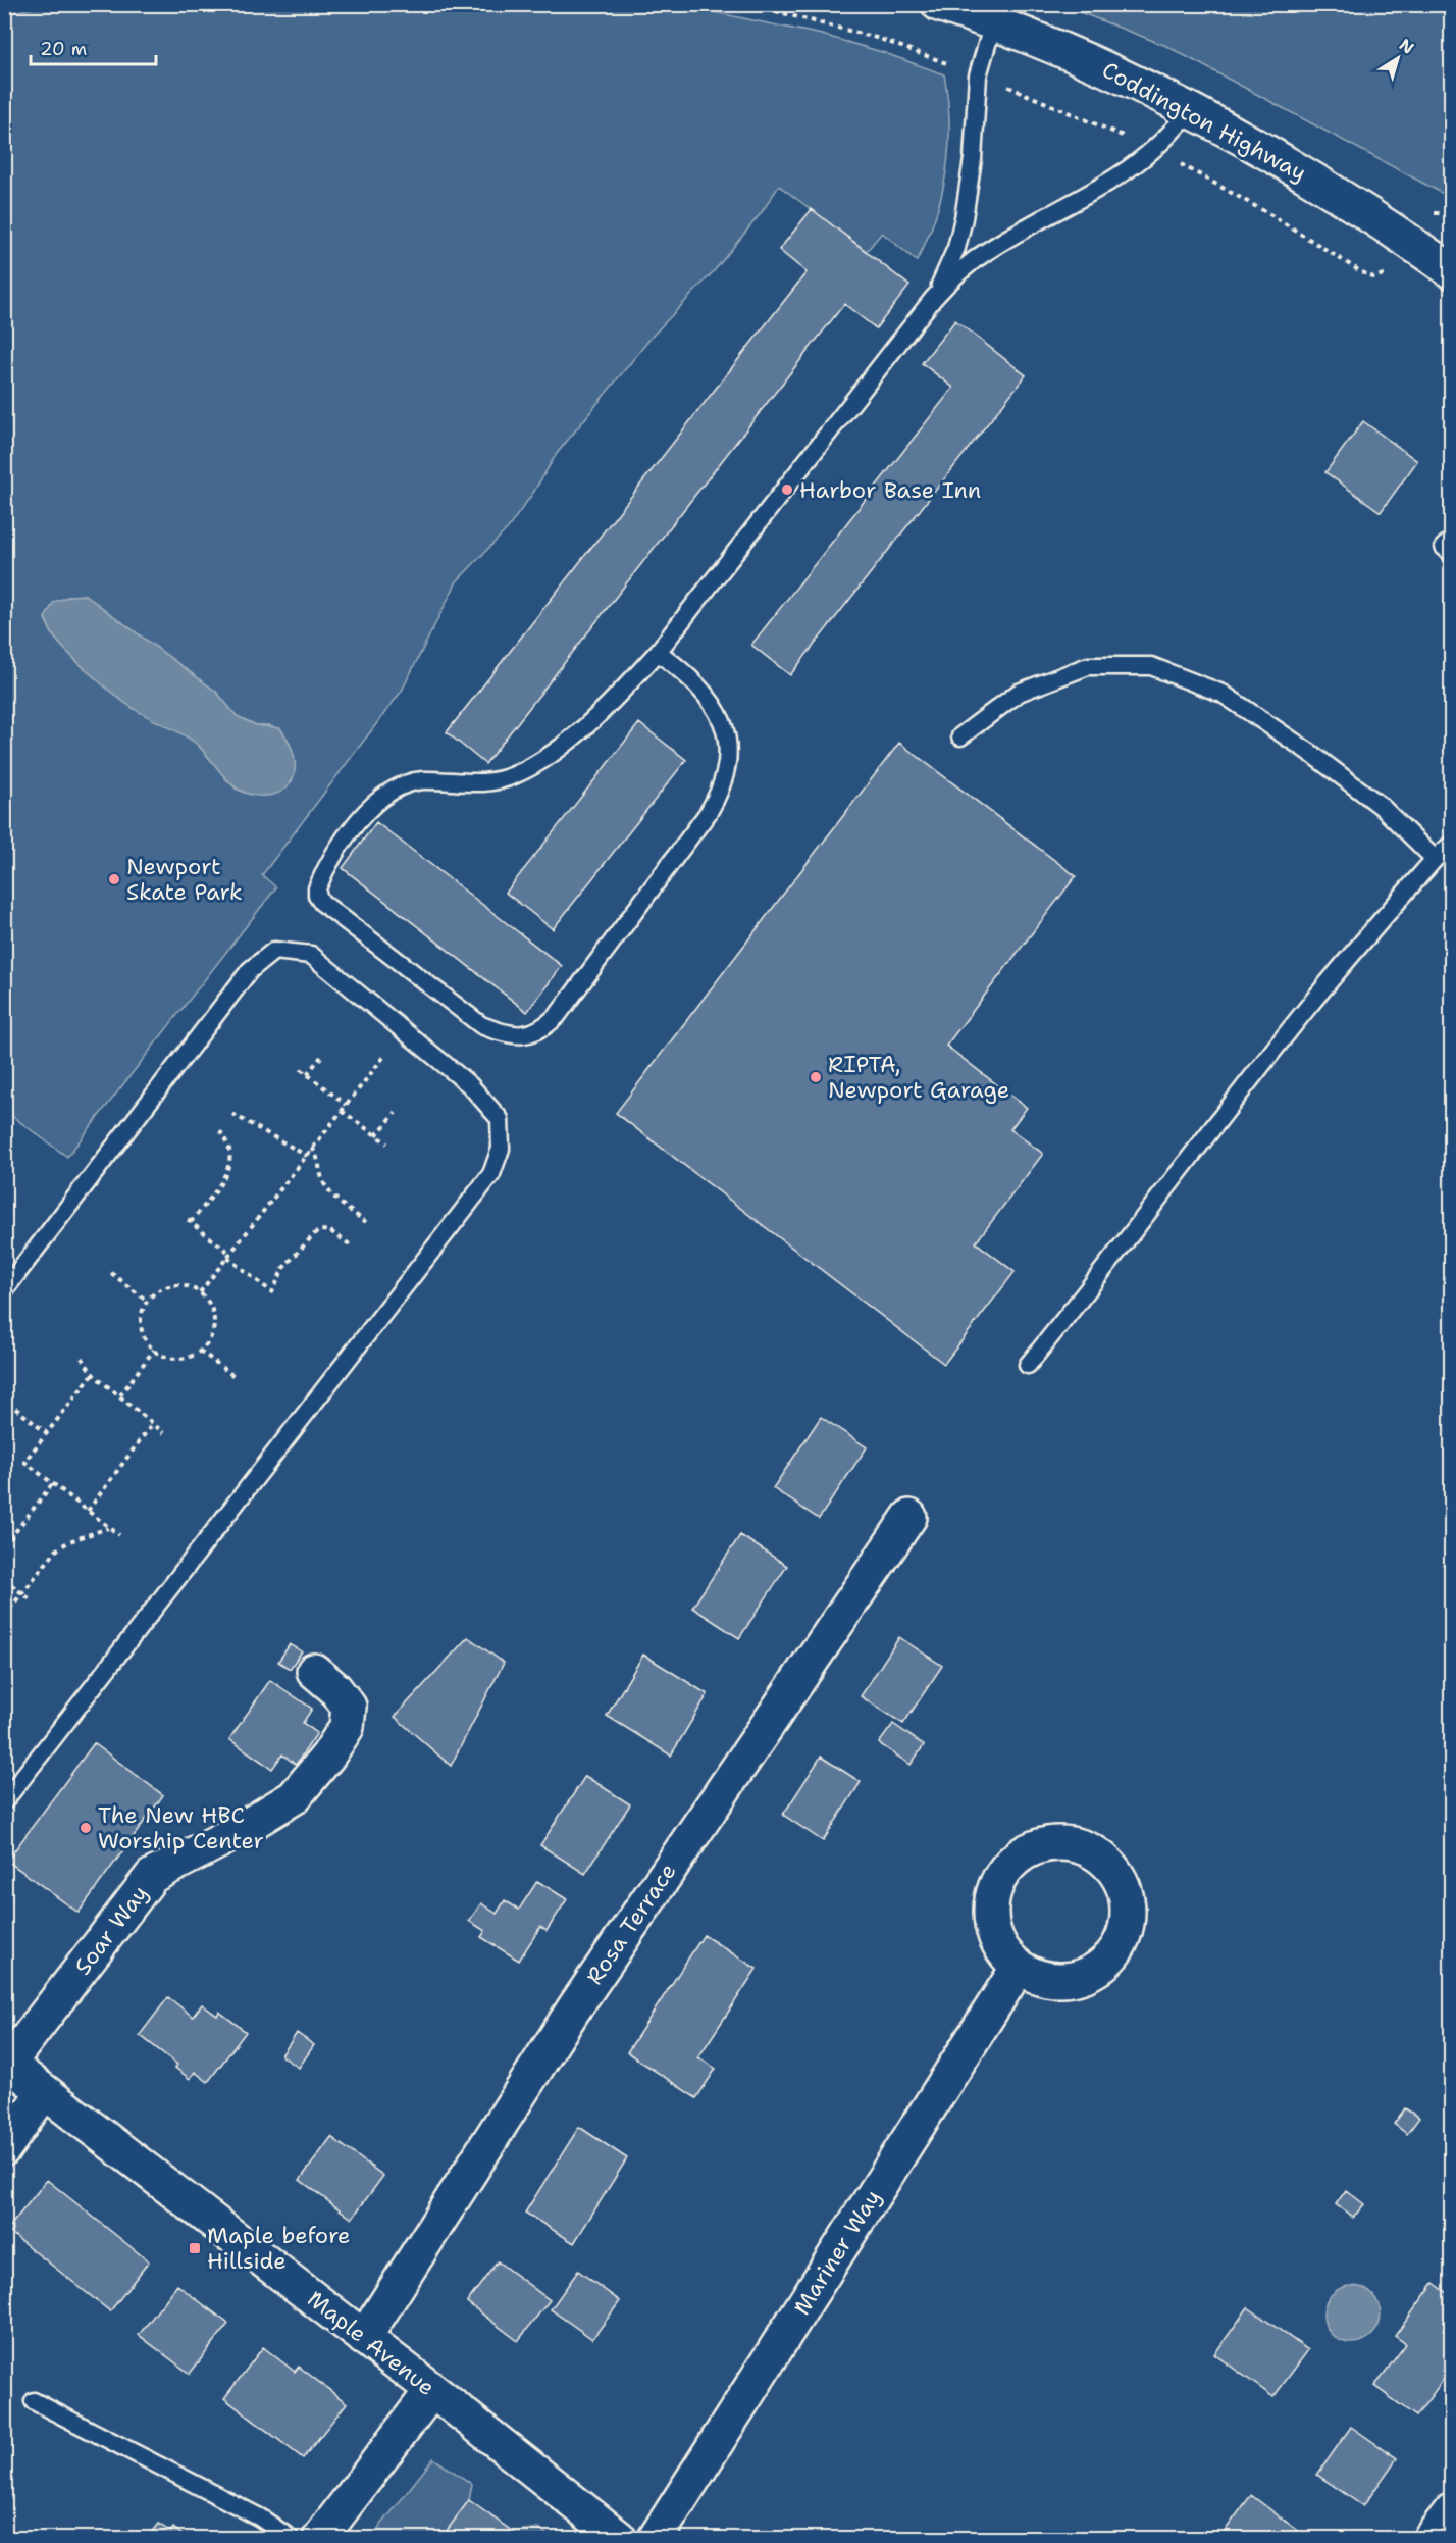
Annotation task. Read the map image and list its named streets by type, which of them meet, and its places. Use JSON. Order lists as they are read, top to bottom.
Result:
{
  "streets": {
    "main road": [
      "Coddington Highway",
      "Rosa Terrace",
      "Soar Way",
      "Mariner Way",
      "Maple Avenue"
    ]
  },
  "crossings": [
    ["Rosa Terrace", "Maple Avenue"],
    ["Soar Way", "Maple Avenue"]
  ],
  "places": {
    "other": [
      "Harbor Base Inn",
      "Newport Skate Park",
      "RIPTA, Newport Garage",
      "The New HBC Worship Center"
    ],
    "transit": ["Maple before Hillside"]
  },
  "scale_bar": "20 m",
  "north": "top right"
}
